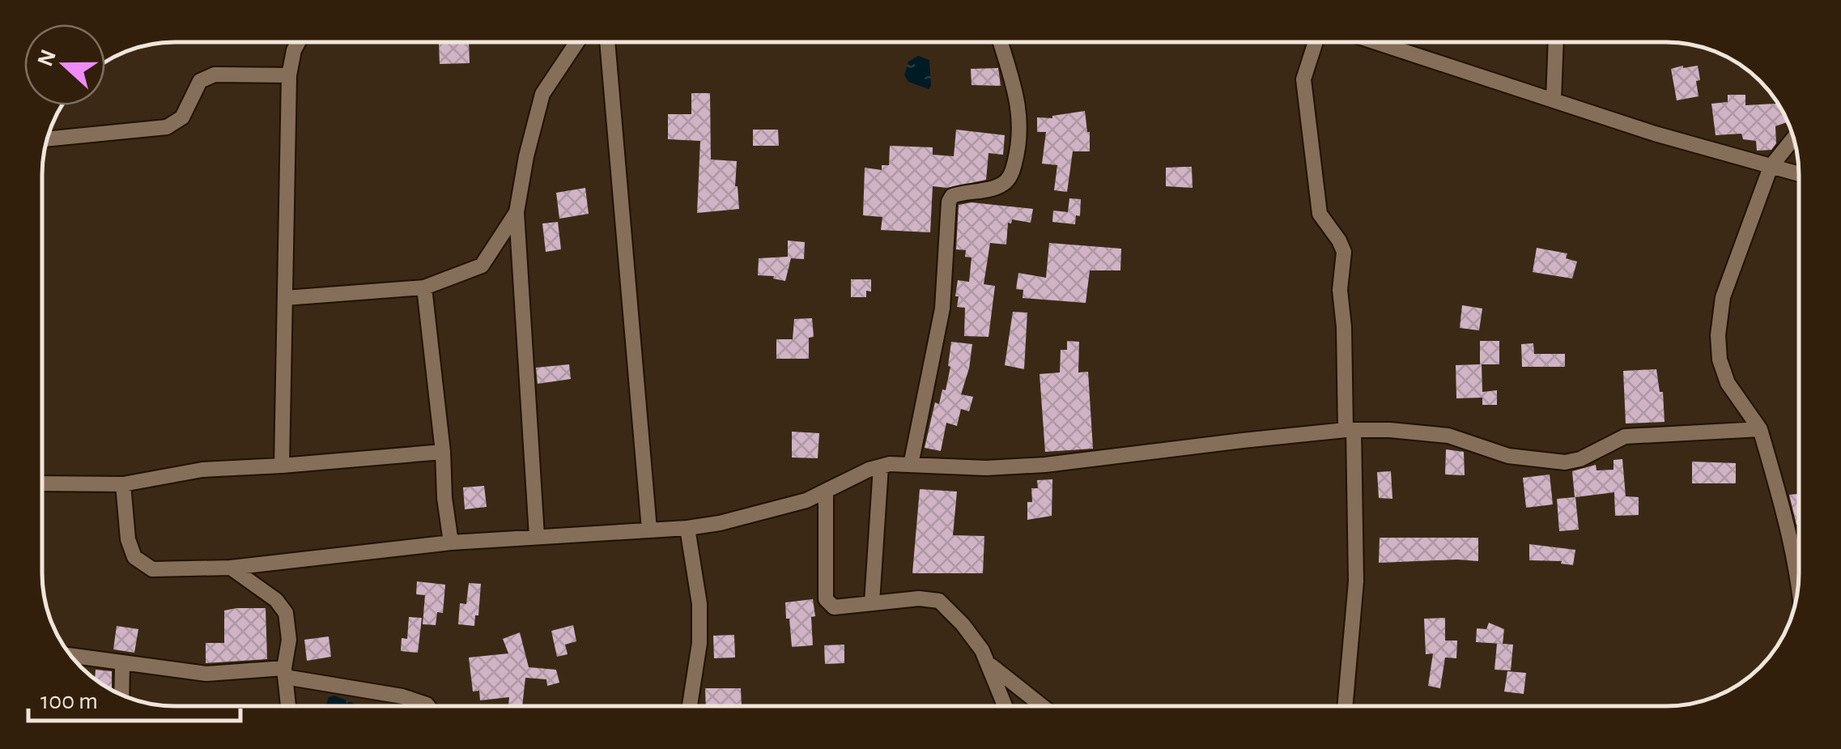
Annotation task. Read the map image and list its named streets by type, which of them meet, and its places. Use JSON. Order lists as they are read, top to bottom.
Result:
{
  "scale_bar": "100 m",
  "north": "left"
}
